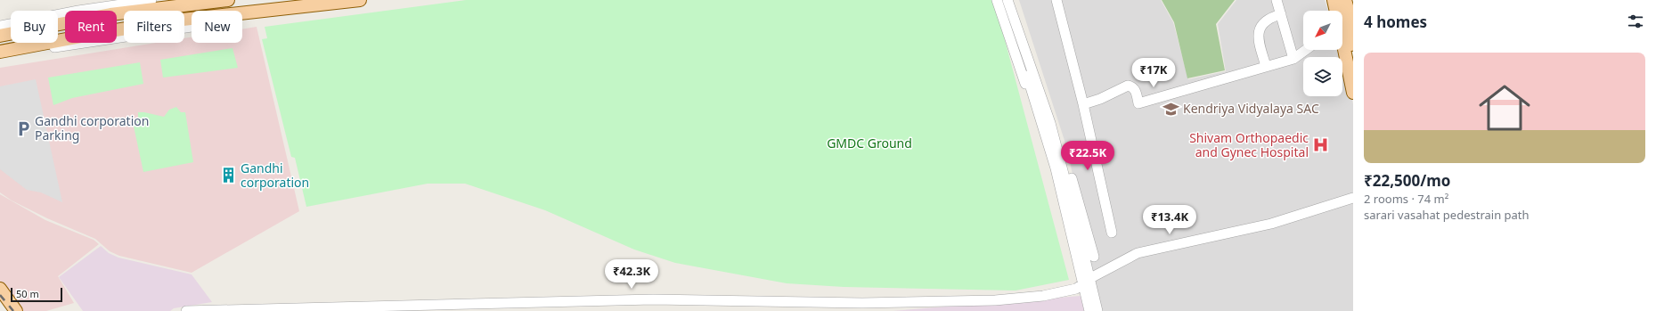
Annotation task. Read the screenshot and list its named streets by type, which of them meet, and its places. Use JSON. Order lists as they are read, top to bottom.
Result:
{
  "parks": ["GMDC Ground"],
  "places": {
    "school or university": ["Kendriya Vidyalaya SAC"],
    "parking": ["Gandhi corporation Parking"],
    "hospital": ["Shivam Orthopaedic and Gynec Hospital"],
    "building": ["Gandhi corporation"]
  },
  "scale_bar": "50 m",
  "north": "bottom left",
  "page": {
    "heading": "4 homes",
    "chip": [
      "Buy",
      "Rent",
      "Filters",
      "New"
    ],
    "list": [
      {
        "name": "₹22,500/mo",
        "note": "2 rooms · 74 m² · sarari vasahat pedestrain path"
      }
    ],
    "price": [
      "₹17K",
      "₹22.5K",
      "₹13.4K",
      "₹42.3K"
    ],
    "scale": "50 m"
  }
}
